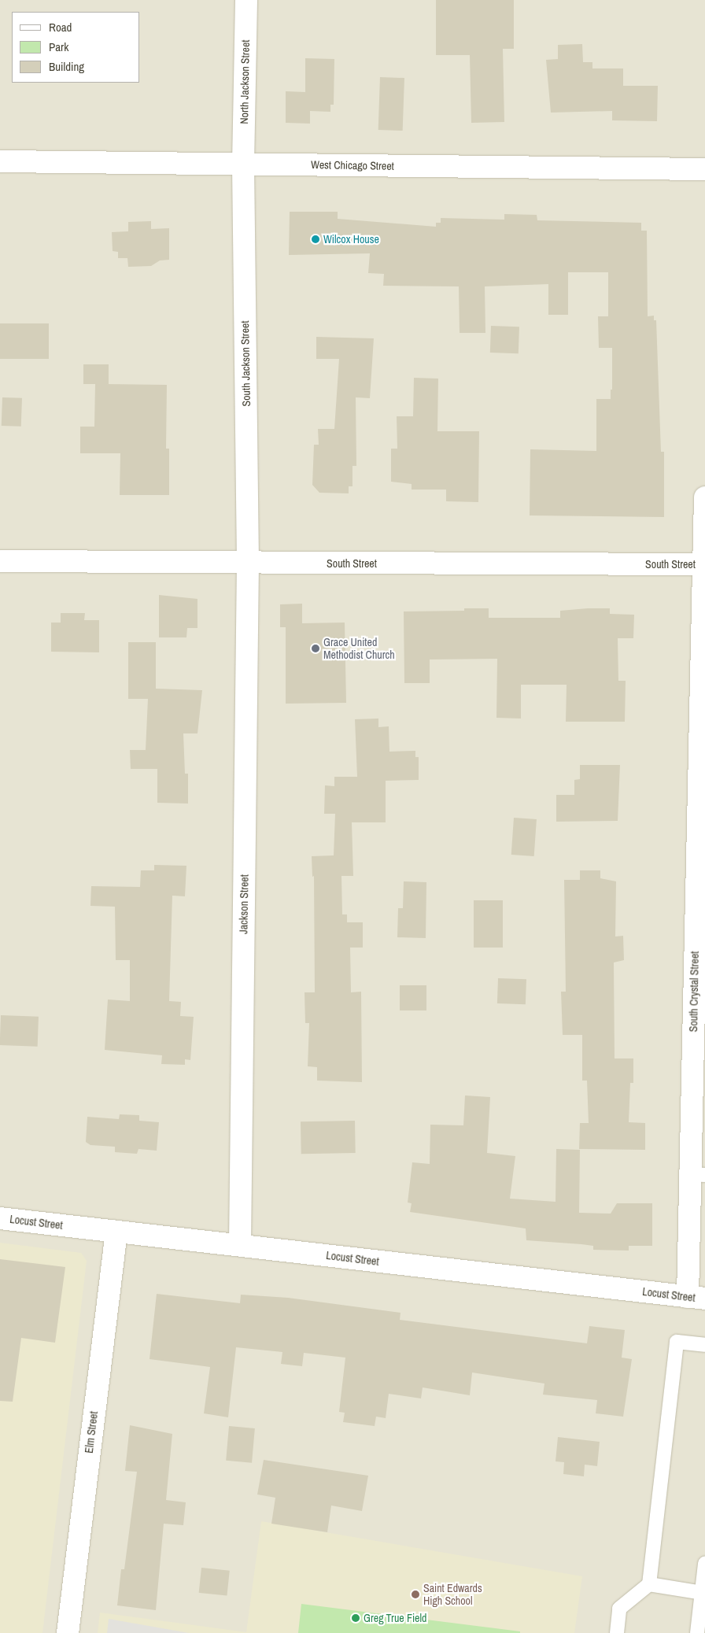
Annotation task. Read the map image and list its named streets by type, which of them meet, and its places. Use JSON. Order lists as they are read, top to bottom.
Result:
{
  "streets": {
    "street": [
      "North Jackson Street",
      "West Chicago Street",
      "South Jackson Street",
      "South Street",
      "Jackson Street",
      "South Crystal Street",
      "Locust Street",
      "Elm Street"
    ]
  },
  "crossings": [
    ["North Jackson Street", "West Chicago Street"],
    ["North Jackson Street", "South Jackson Street"],
    ["West Chicago Street", "South Jackson Street"],
    ["South Jackson Street", "South Street"],
    ["South Jackson Street", "Jackson Street"],
    ["South Street", "Jackson Street"],
    ["South Street", "South Crystal Street"],
    ["Jackson Street", "Locust Street"],
    ["South Crystal Street", "Locust Street"],
    ["Locust Street", "Elm Street"]
  ],
  "places": [
    "Wilcox House",
    "Grace United Methodist Church",
    "Saint Edwards High School",
    "Greg True Field"
  ],
  "legend": ["Road", "Park", "Building"]
}
